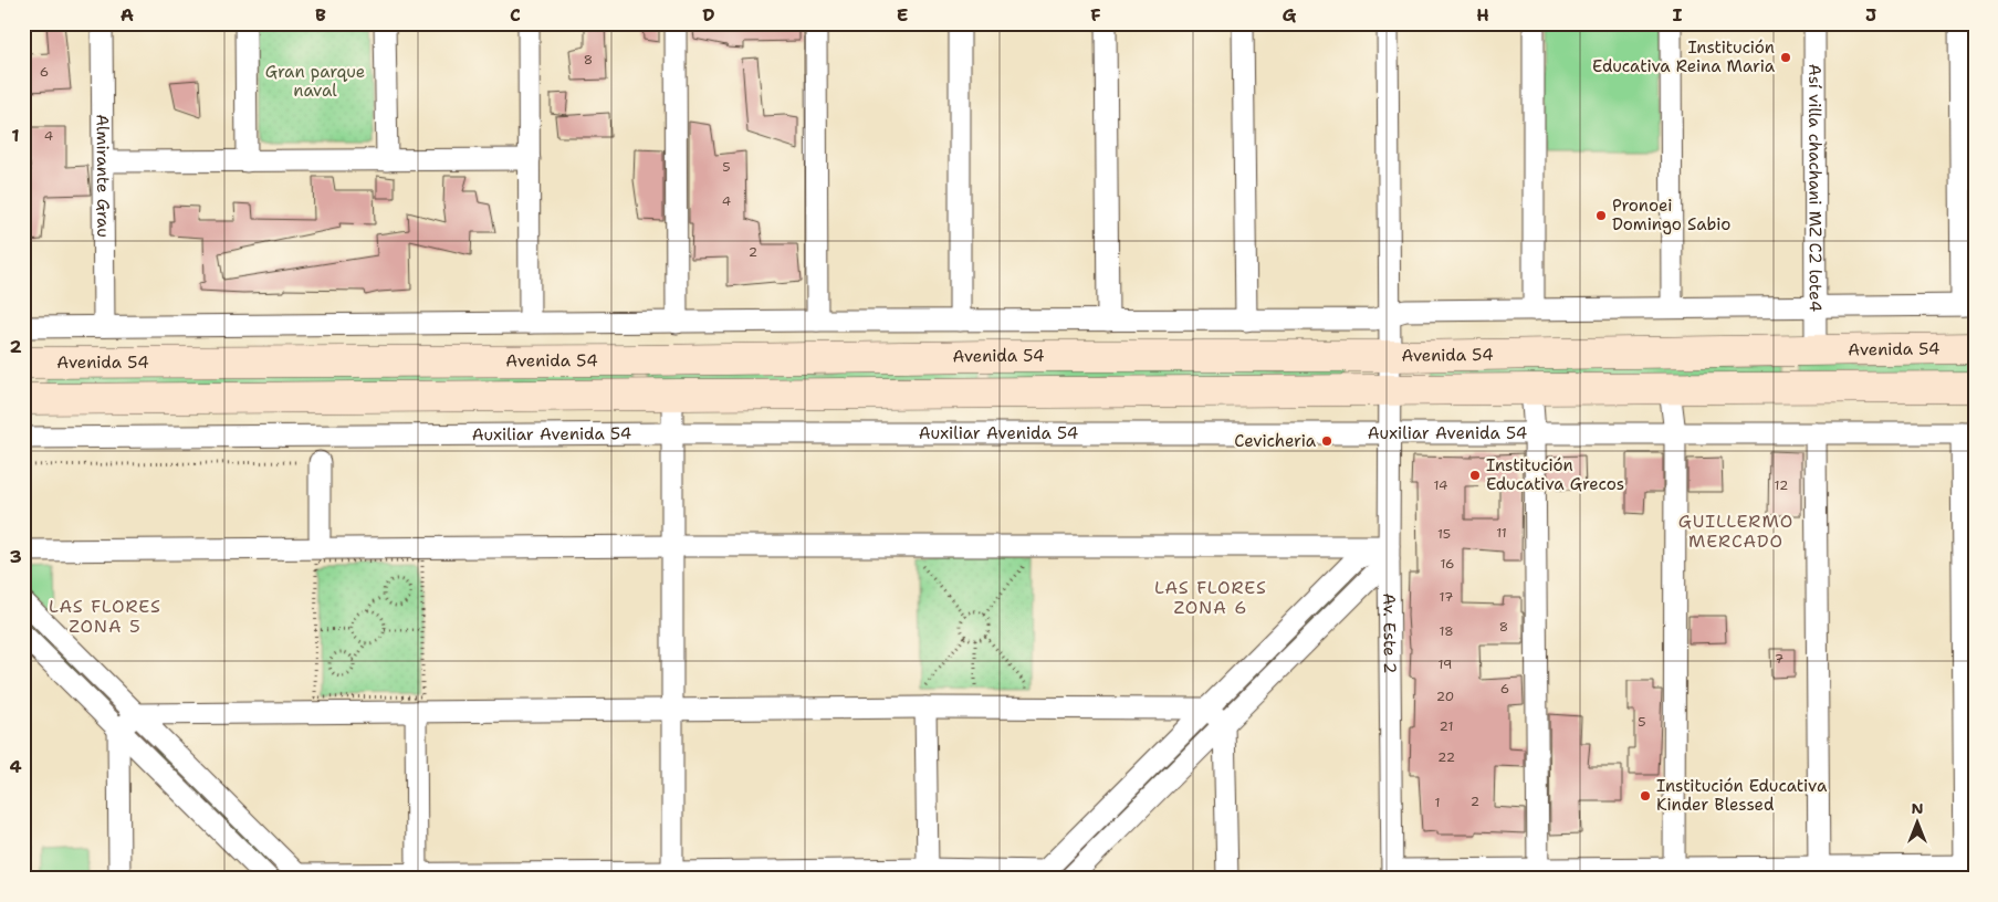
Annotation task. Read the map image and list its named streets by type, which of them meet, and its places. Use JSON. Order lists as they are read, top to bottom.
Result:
{
  "streets": {
    "main road": ["Avenida 54"],
    "street": [
      "Almirante Grau",
      "Así villa chachani MZ C2 lote4",
      "Auxiliar Avenida 54",
      "Av. Este 2"
    ]
  },
  "crossings": [
    ["Así villa chachani MZ C2 lote4", "Avenida 54"],
    ["Avenida 54", "Av. Este 2"],
    ["Auxiliar Avenida 54", "Av. Este 2"]
  ],
  "districts": ["GUILLERMO MERCADO", "LAS FLORES ZONA 6", "LAS FLORES ZONA 5"],
  "parks": ["Gran parque naval"],
  "places": [
    "Institución Educativa Reina Maria",
    "Pronoei Domingo Sabio",
    "Cevicheria",
    "Institución Educativa Grecos",
    "Institución Educativa Kinder Blessed"
  ],
  "house_numbers": [
    "8",
    "6",
    "4",
    "5",
    "4",
    "2",
    "14",
    "12",
    "11",
    "15",
    "16",
    "17",
    "8",
    "18",
    "7",
    "19",
    "6",
    "20",
    "5",
    "21",
    "22",
    "2",
    "1"
  ],
  "north": "top",
  "grid": {
    "columns": [
      "A",
      "B",
      "C",
      "D",
      "E",
      "F",
      "G",
      "H",
      "I",
      "J"
    ],
    "rows": [
      "1",
      "2",
      "3",
      "4"
    ]
  }
}
